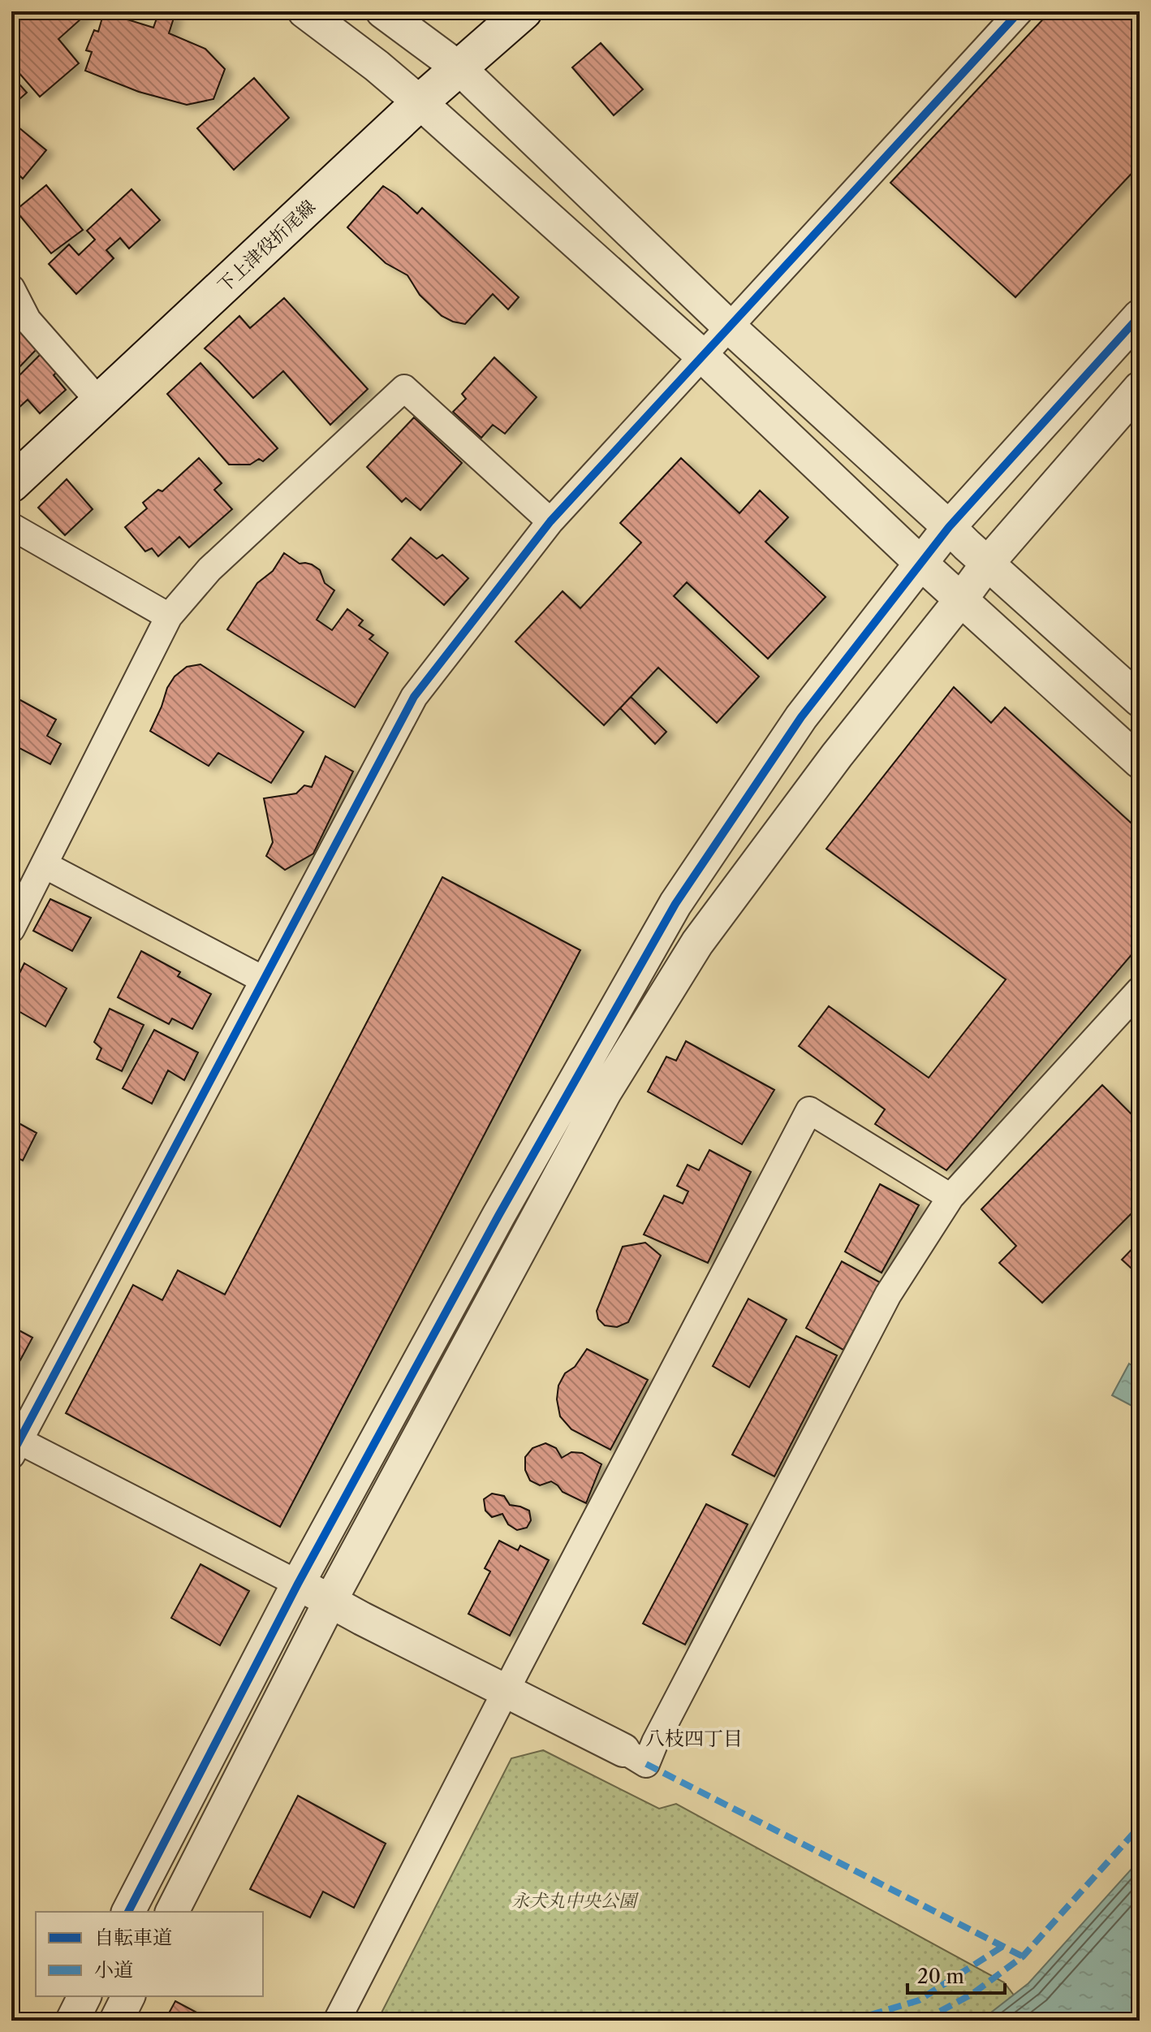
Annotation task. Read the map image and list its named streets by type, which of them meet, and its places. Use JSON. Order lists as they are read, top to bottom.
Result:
{
  "streets": {
    "main road": ["下上津役折尾線"]
  },
  "districts": ["八枝四丁目"],
  "parks": ["永犬丸中央公園"],
  "legend": ["自転車道", "小道"],
  "scale_bar": "20 m"
}
